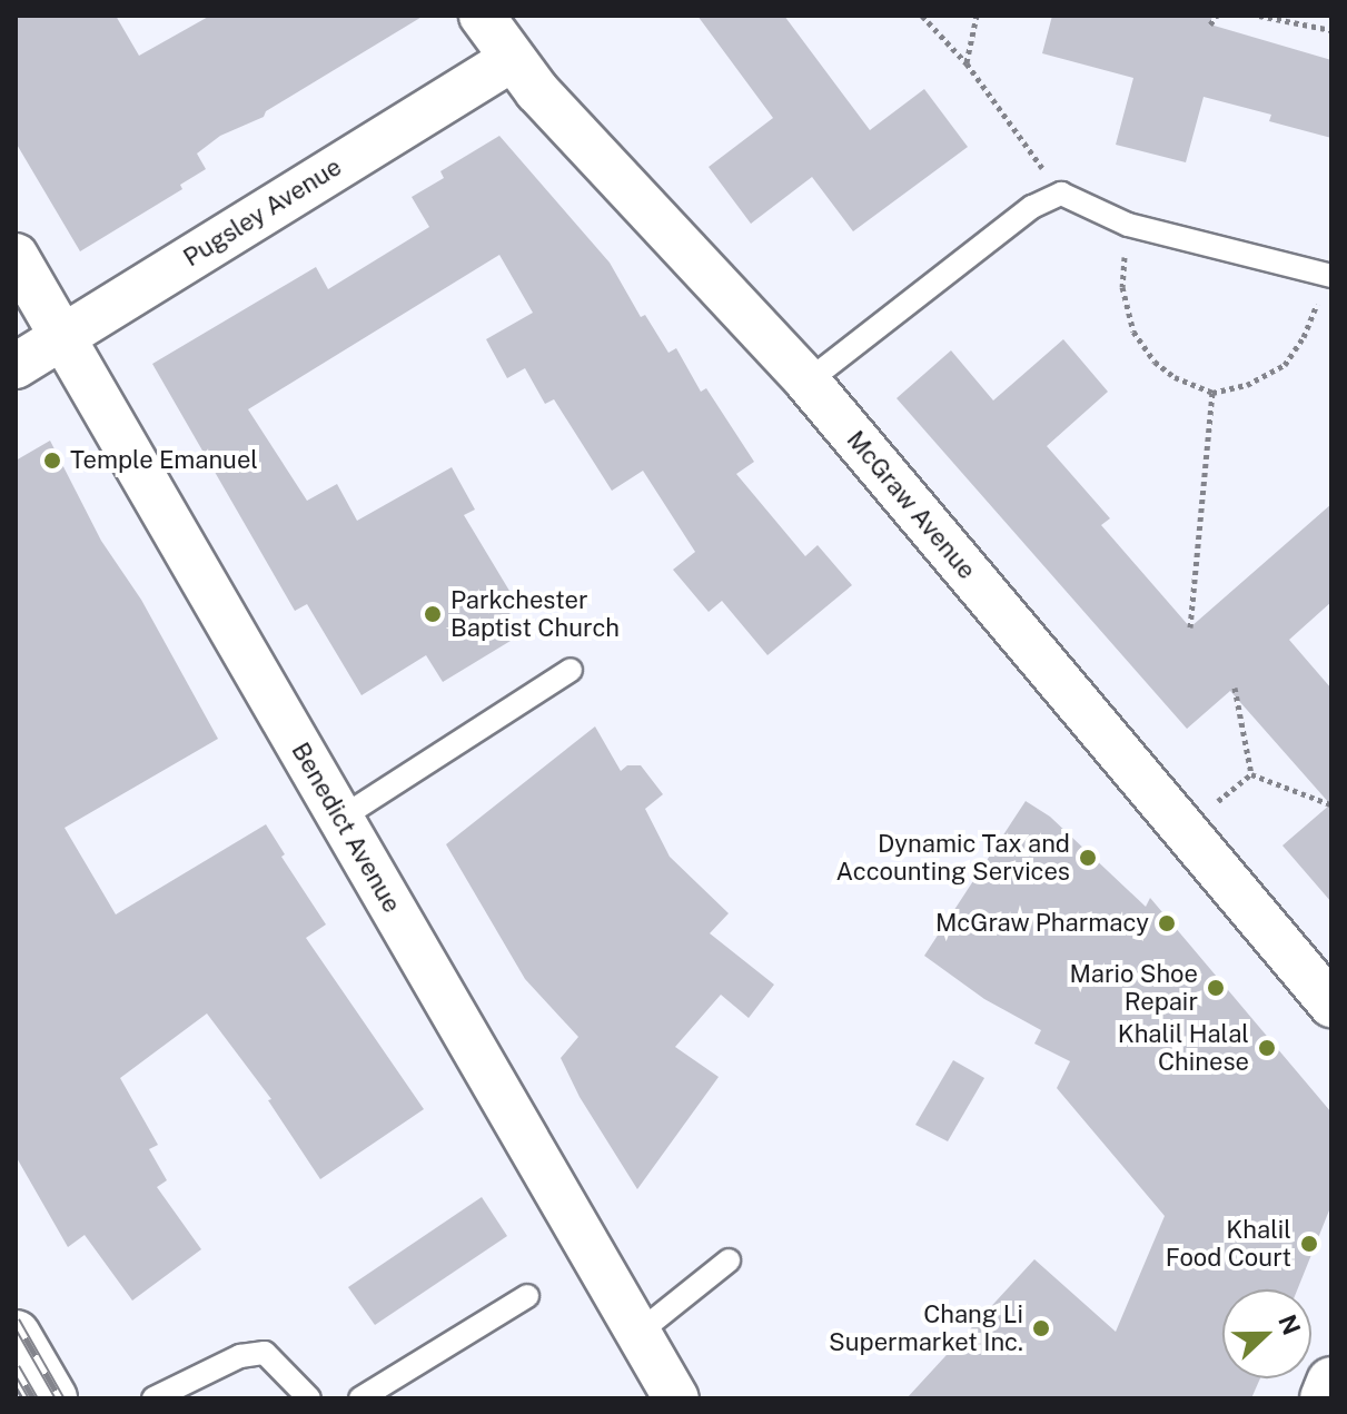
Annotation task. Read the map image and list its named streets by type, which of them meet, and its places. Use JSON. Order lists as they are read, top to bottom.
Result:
{
  "streets": {
    "street": ["Pugsley Avenue", "McGraw Avenue", "Benedict Avenue"]
  },
  "crossings": [
    ["Pugsley Avenue", "McGraw Avenue"],
    ["Pugsley Avenue", "Benedict Avenue"]
  ],
  "places": [
    "Temple Emanuel",
    "Parkchester Baptist Church",
    "Dynamic Tax and Accounting Services",
    "McGraw Pharmacy",
    "Mario Shoe Repair",
    "Khalil Halal Chinese",
    "Khalil Food Court",
    "Chang Li Supermarket Inc."
  ],
  "north": "right"
}
